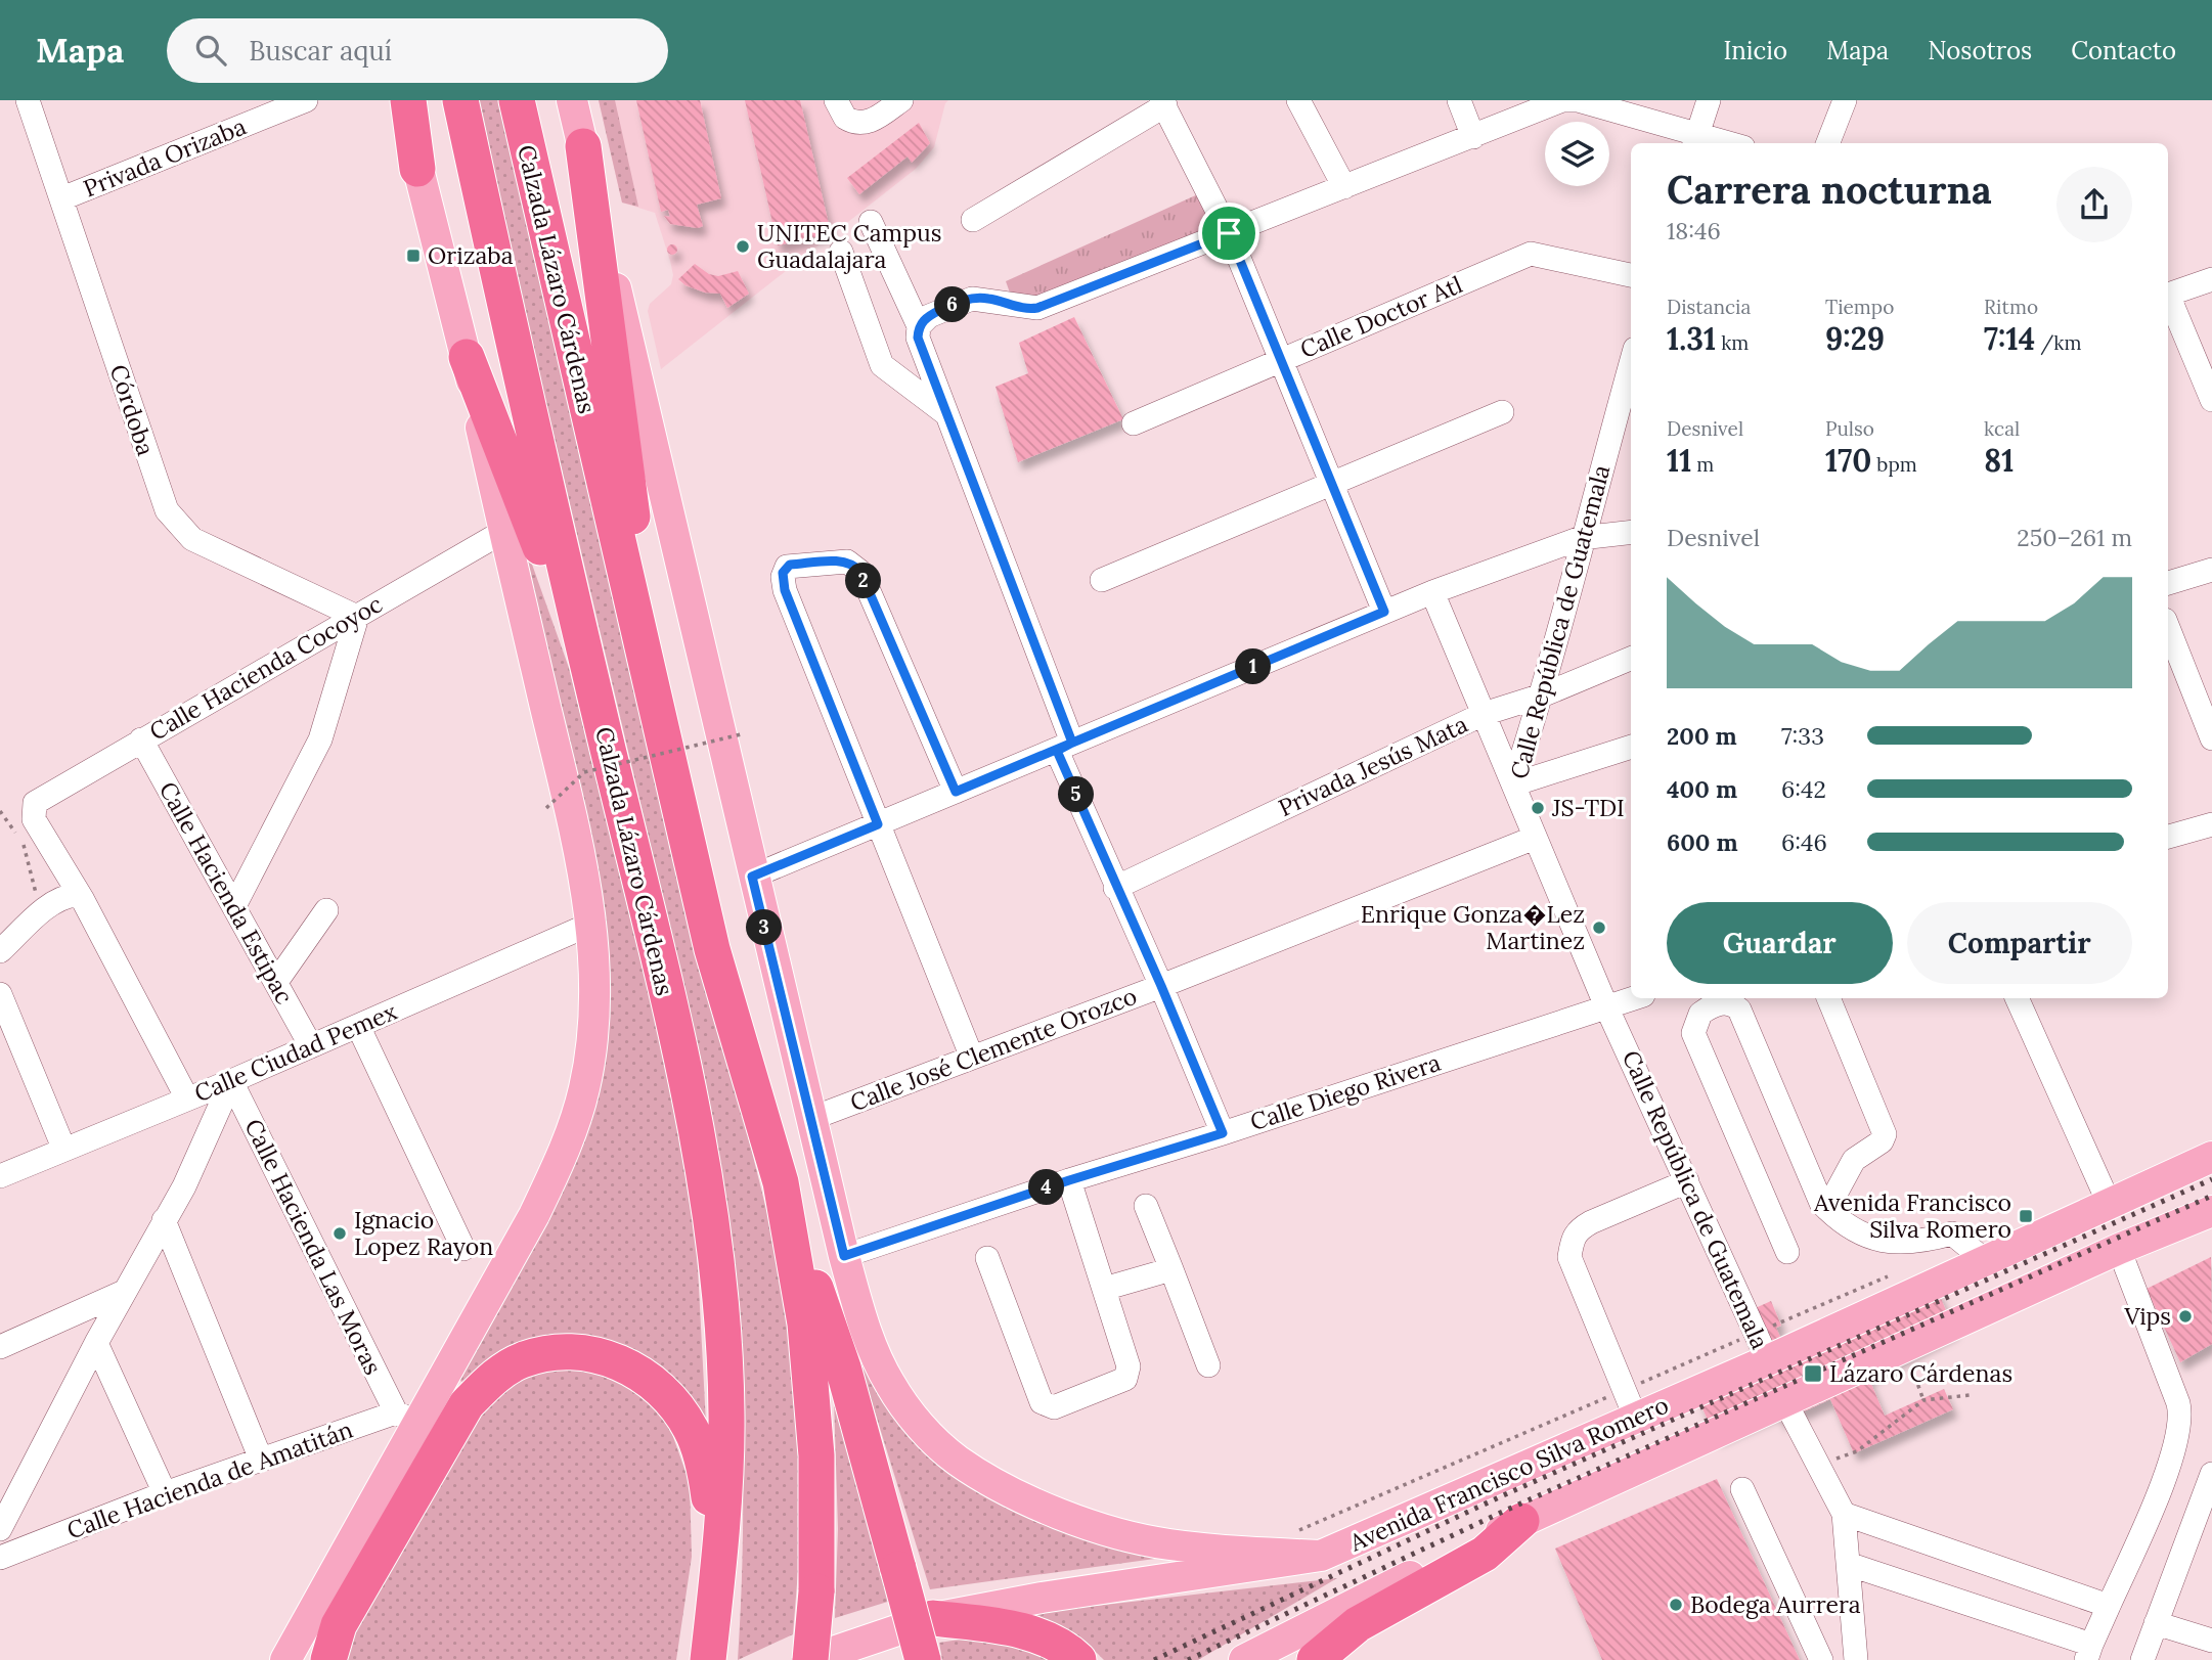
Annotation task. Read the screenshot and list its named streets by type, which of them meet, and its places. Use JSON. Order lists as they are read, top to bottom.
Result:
{
  "streets": {
    "highway": ["Calzada Lázaro Cárdenas"],
    "main road": ["Avenida Francisco Silva Romero"],
    "street": [
      "Privada Orizaba",
      "Calle Doctor Atl",
      "Córdoba",
      "Calle República de Guatemala",
      "Calle Hacienda Cocoyoc",
      "Privada Jesús Mata",
      "Calle Hacienda Estipac",
      "Calle José Clemente Orozco",
      "Calle Ciudad Pemex",
      "Calle Diego Rivera",
      "Calle Hacienda Las Moras",
      "Calle Hacienda de Amatitán"
    ]
  },
  "crossings": [
    ["Privada Orizaba", "Córdoba"],
    ["Calzada Lázaro Cárdenas", "Avenida Francisco Silva Romero"],
    ["Córdoba", "Calle Hacienda Cocoyoc"],
    ["Calle República de Guatemala", "Privada Jesús Mata"],
    ["Calle República de Guatemala", "Calle José Clemente Orozco"],
    ["Calle República de Guatemala", "Calle Diego Rivera"],
    ["Calle República de Guatemala", "Avenida Francisco Silva Romero"],
    ["Calle Hacienda Cocoyoc", "Calle Hacienda Estipac"],
    ["Calle Hacienda Estipac", "Calle Ciudad Pemex"],
    ["Calle Ciudad Pemex", "Calle Hacienda Las Moras"],
    ["Calle Hacienda Las Moras", "Calle Hacienda de Amatitán"]
  ],
  "places": {
    "other": [
      "UNITEC Campus Guadalajara",
      "JS-TDI",
      "Enrique Gonza�Lez Martinez",
      "Ignacio Lopez Rayon",
      "Vips",
      "Bodega Aurrera"
    ],
    "transit": ["Orizaba", "Avenida Francisco Silva Romero", "Lázaro Cárdenas"]
  },
  "page": {
    "header": "Mapa",
    "search": "Buscar aquí",
    "nav": [
      "Inicio",
      "Mapa",
      "Nosotros",
      "Contacto"
    ],
    "heading": ["Carrera nocturna", "18:46"],
    "stats": [
      ["Distancia", "1.31 km"],
      ["Tiempo", "9:29"],
      ["Ritmo", "7:14 /km"],
      ["Desnivel", "11 m"],
      ["Pulso", "170 bpm"],
      ["kcal", "81"]
    ],
    "pins": [
      "6",
      "2",
      "1",
      "5",
      "3",
      "4"
    ],
    "chart": ["Desnivel", "250–261 m"],
    "list": [
      {
        "name": "200 m",
        "note": "7:33"
      },
      {
        "name": "400 m",
        "note": "6:42"
      },
      {
        "name": "600 m",
        "note": "6:46"
      }
    ],
    "buttons": ["Guardar", "Compartir"]
  }
}
